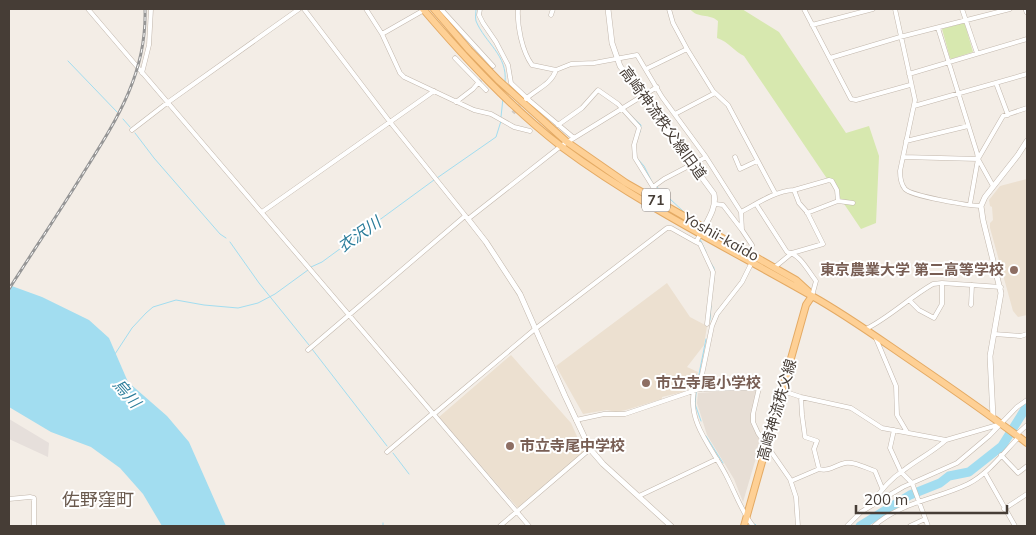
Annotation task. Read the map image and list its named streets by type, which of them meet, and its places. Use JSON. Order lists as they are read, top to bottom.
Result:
{
  "streets": {
    "main road": ["71", "Yoshii-kaido", "高崎神流秩父線"],
    "street": ["高崎神流秩父線旧道"]
  },
  "crossings": [
    ["71", "Yoshii-kaido"],
    ["Yoshii-kaido", "高崎神流秩父線"]
  ],
  "districts": ["佐野窪町"],
  "water": ["衣沢川", "烏川"],
  "places": ["東京農業大学 第二高等学校", "市立寺尾小学校", "市立寺尾中学校"],
  "scale_bar": "200 m"
}
